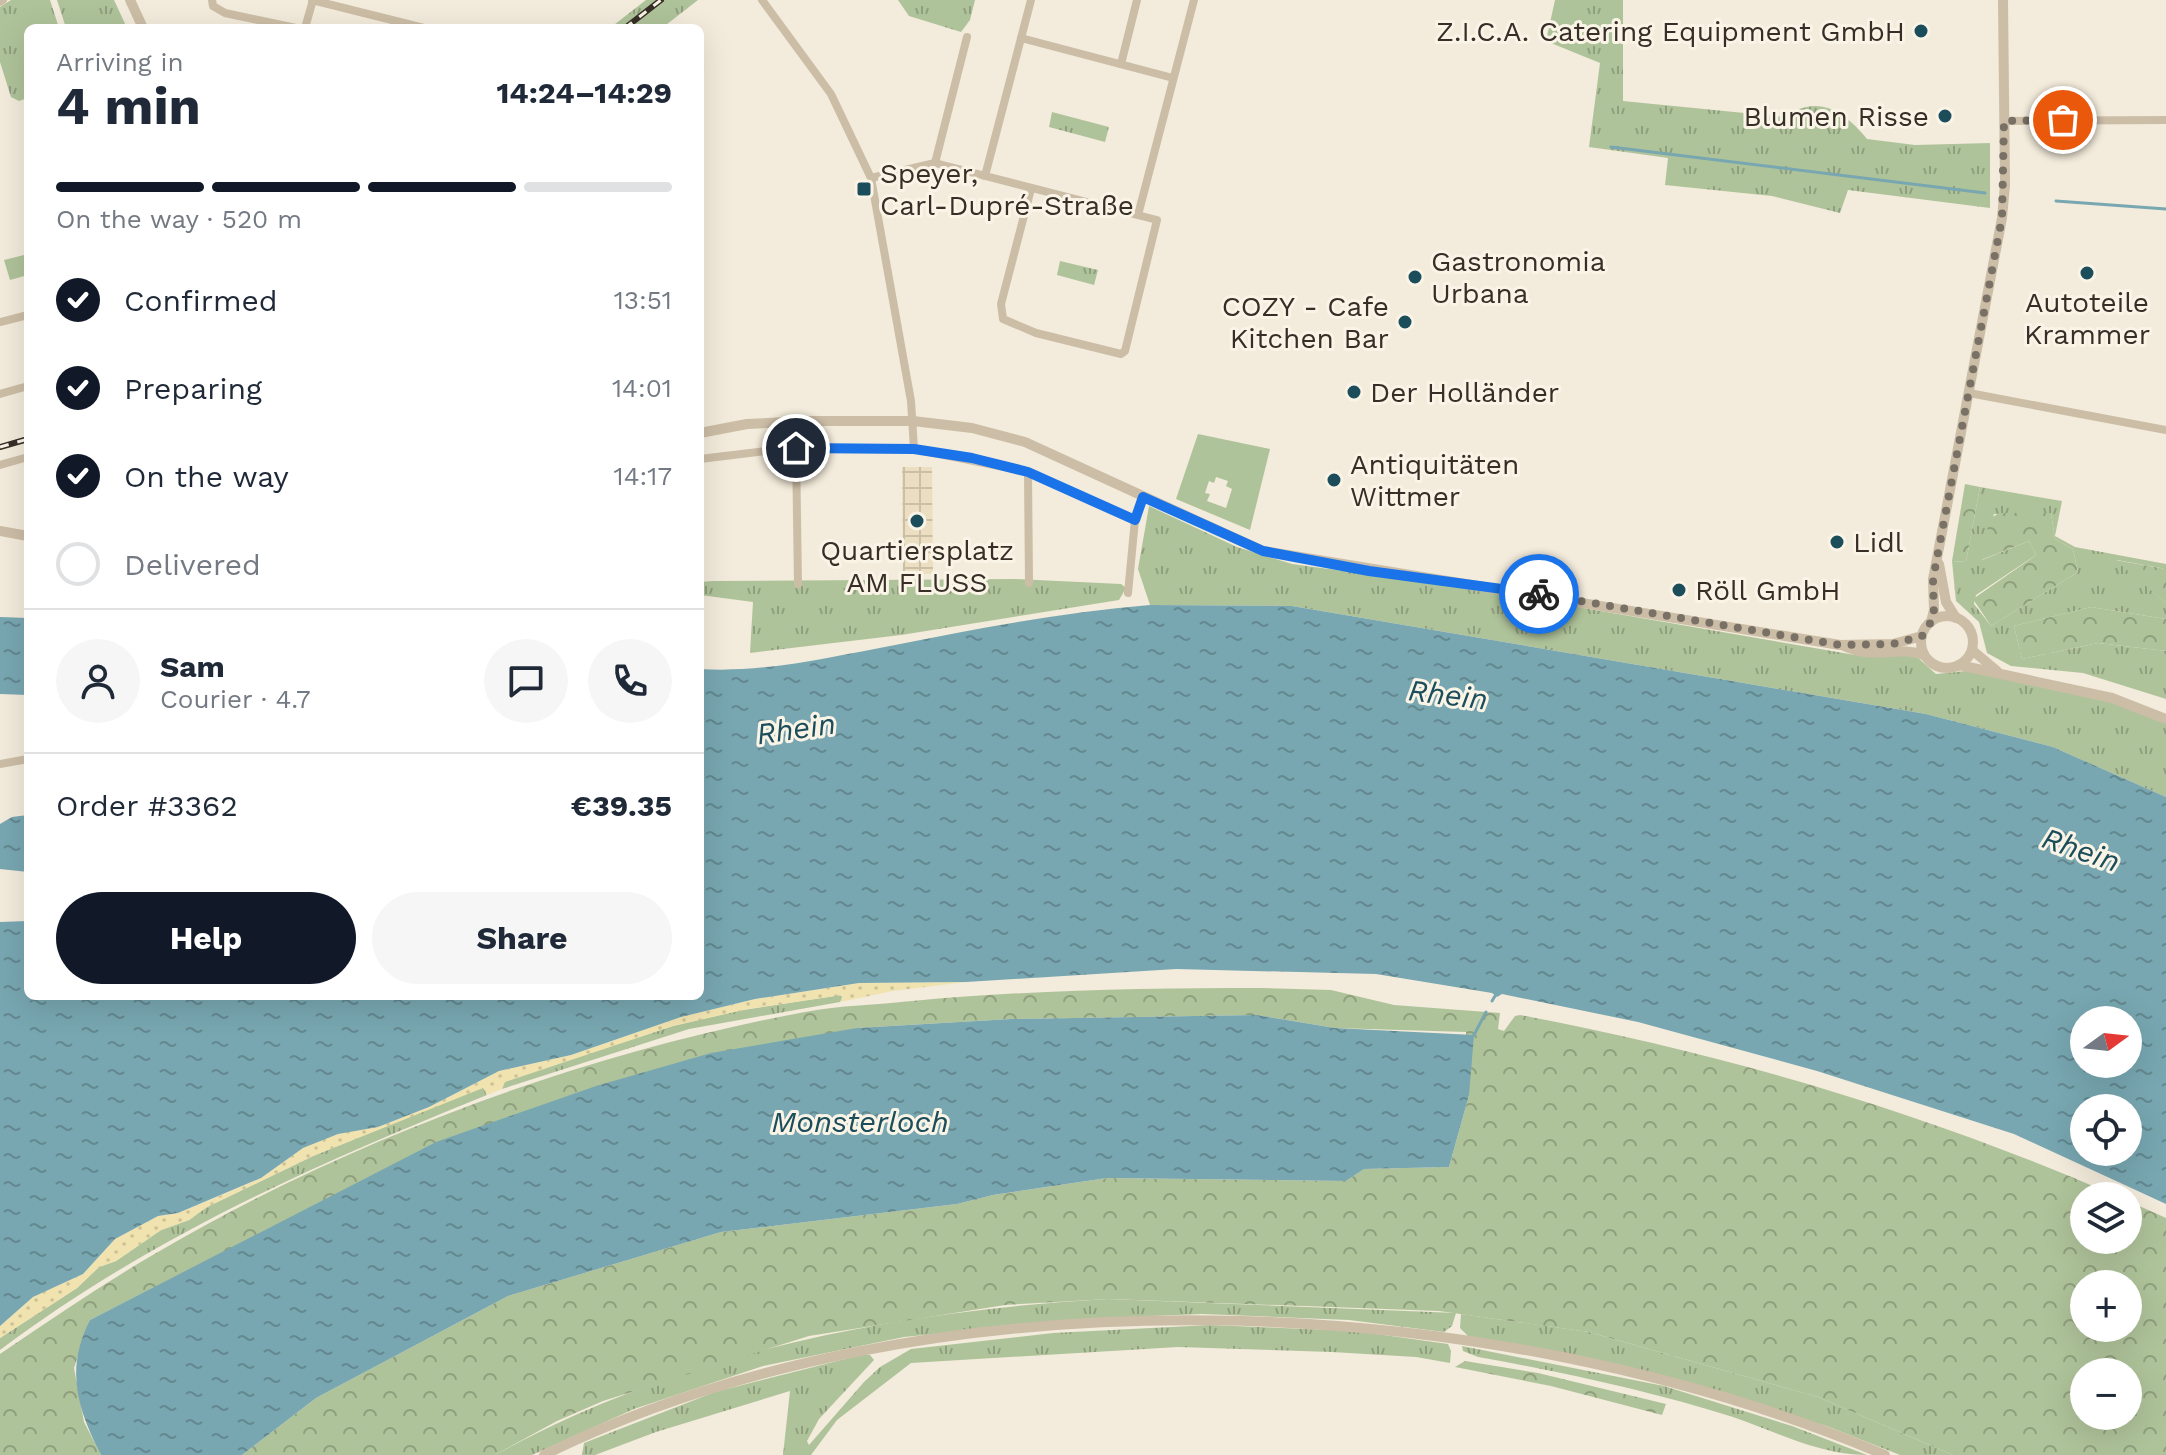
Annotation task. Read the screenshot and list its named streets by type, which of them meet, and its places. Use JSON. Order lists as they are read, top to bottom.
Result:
{
  "water": ["Rhein", "Monsterloch"],
  "places": {
    "other": [
      "Z.I.C.A. Catering Equipment GmbH",
      "Blumen Risse",
      "Autoteile Krammer",
      "Gastronomia Urbana",
      "COZY - Cafe Kitchen Bar",
      "Der Holländer",
      "Antiquitäten Wittmer",
      "Quartiersplatz AM FLUSS",
      "Lidl",
      "Röll GmbH"
    ],
    "transit": ["Speyer, Carl-Dupré-Straße"]
  },
  "north": "right",
  "page": {
    "heading": ["4 min", "Arriving in", "14:24–14:29"],
    "panel": [
      "Sam",
      "Courier · 4.7",
      "Order #3362",
      "€39.35"
    ],
    "bar": "On the way · 520 m",
    "list": [
      ["Confirmed", "13:51"],
      ["Preparing", "14:01"],
      ["On the way", "14:17"],
      "Delivered"
    ],
    "buttons": ["Help", "Share"],
    "map_buttons": ["+", "−"]
  }
}
